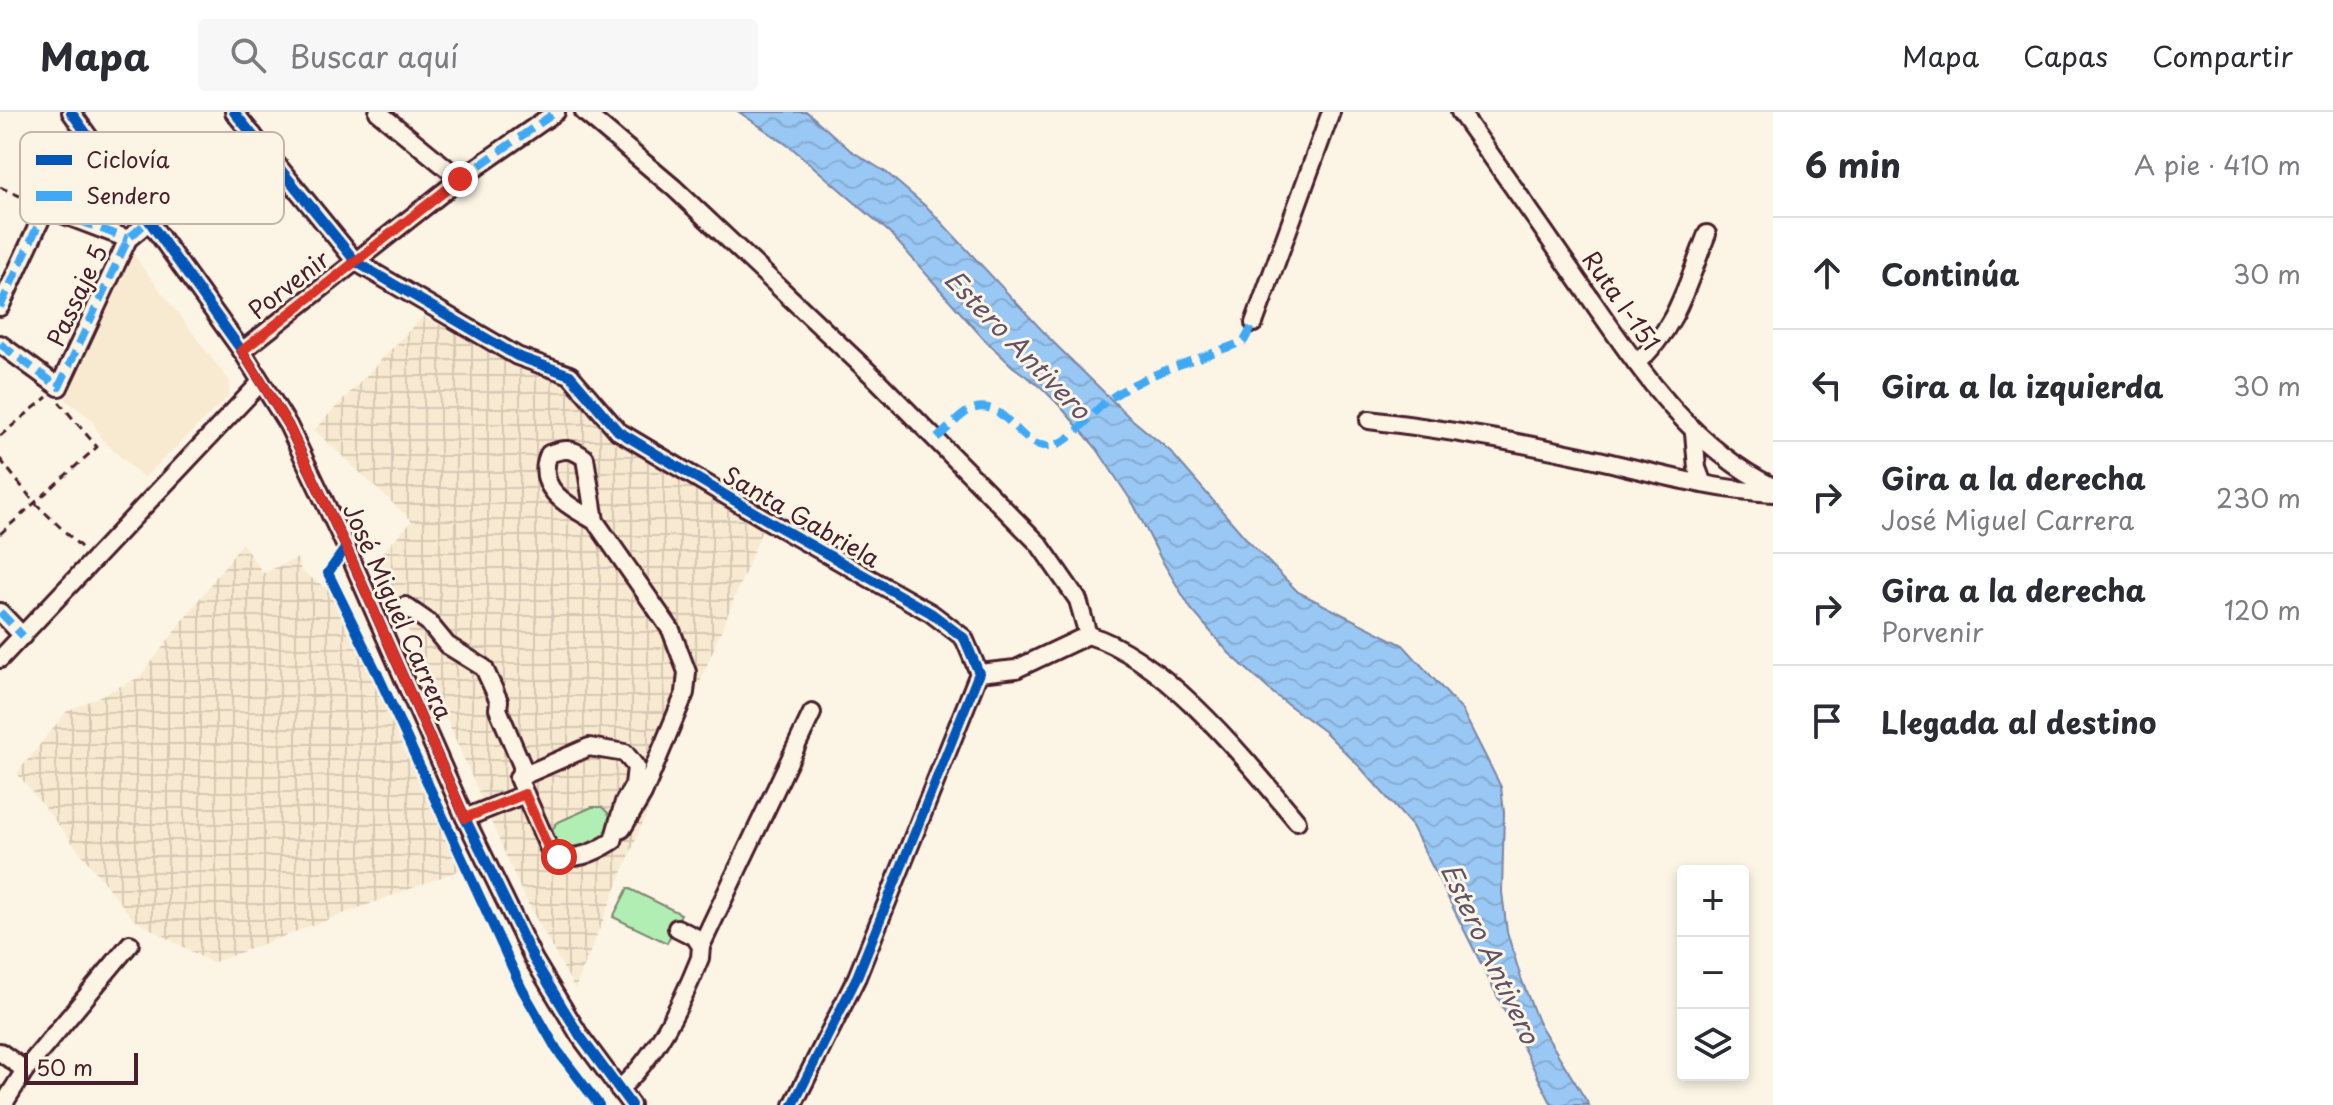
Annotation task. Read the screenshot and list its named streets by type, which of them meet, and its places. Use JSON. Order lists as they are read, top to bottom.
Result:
{
  "streets": {
    "street": [
      "Porvenir",
      "Passaje 5",
      "Ruta I-151",
      "Santa Gabriela",
      "José Miguel Carrera"
    ]
  },
  "crossings": [
    ["Porvenir", "Santa Gabriela"],
    ["Porvenir", "José Miguel Carrera"]
  ],
  "water": ["Estero Antivero"],
  "legend": ["Ciclovía", "Sendero"],
  "scale_bar": "50 m",
  "page": {
    "header": "Mapa",
    "search": "Buscar aquí",
    "nav": ["Mapa", "Capas", "Compartir"],
    "heading": ["6 min", "A pie · 410 m"],
    "list": [
      ["Continúa", "30 m"],
      ["Gira a la izquierda", "30 m"],
      ["Gira a la derecha", "José Miguel Carrera", "230 m"],
      ["Gira a la derecha", "Porvenir", "120 m"],
      "Llegada al destino"
    ],
    "map_buttons": ["+", "−"],
    "scale": "50 m"
  }
}
